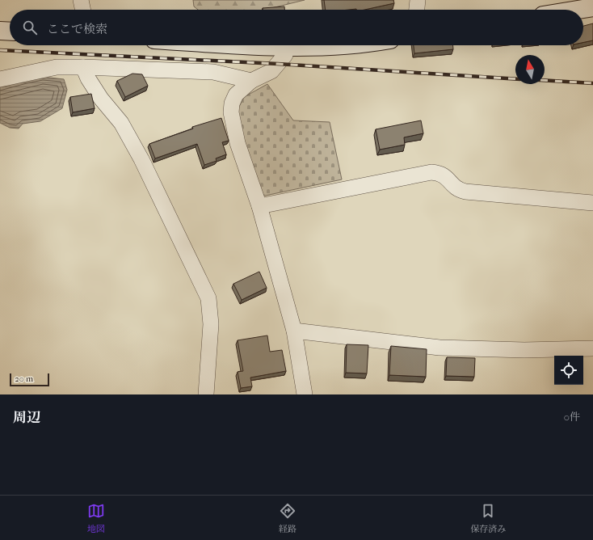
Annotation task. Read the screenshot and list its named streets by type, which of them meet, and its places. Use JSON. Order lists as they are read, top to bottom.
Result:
{
  "scale_bar": "20 m",
  "north": "top",
  "page": {
    "search": "ここで検索",
    "scale": "20 m",
    "heading": ["周辺", "0件"],
    "nav": ["地図", "経路", "保存済み"]
  }
}
